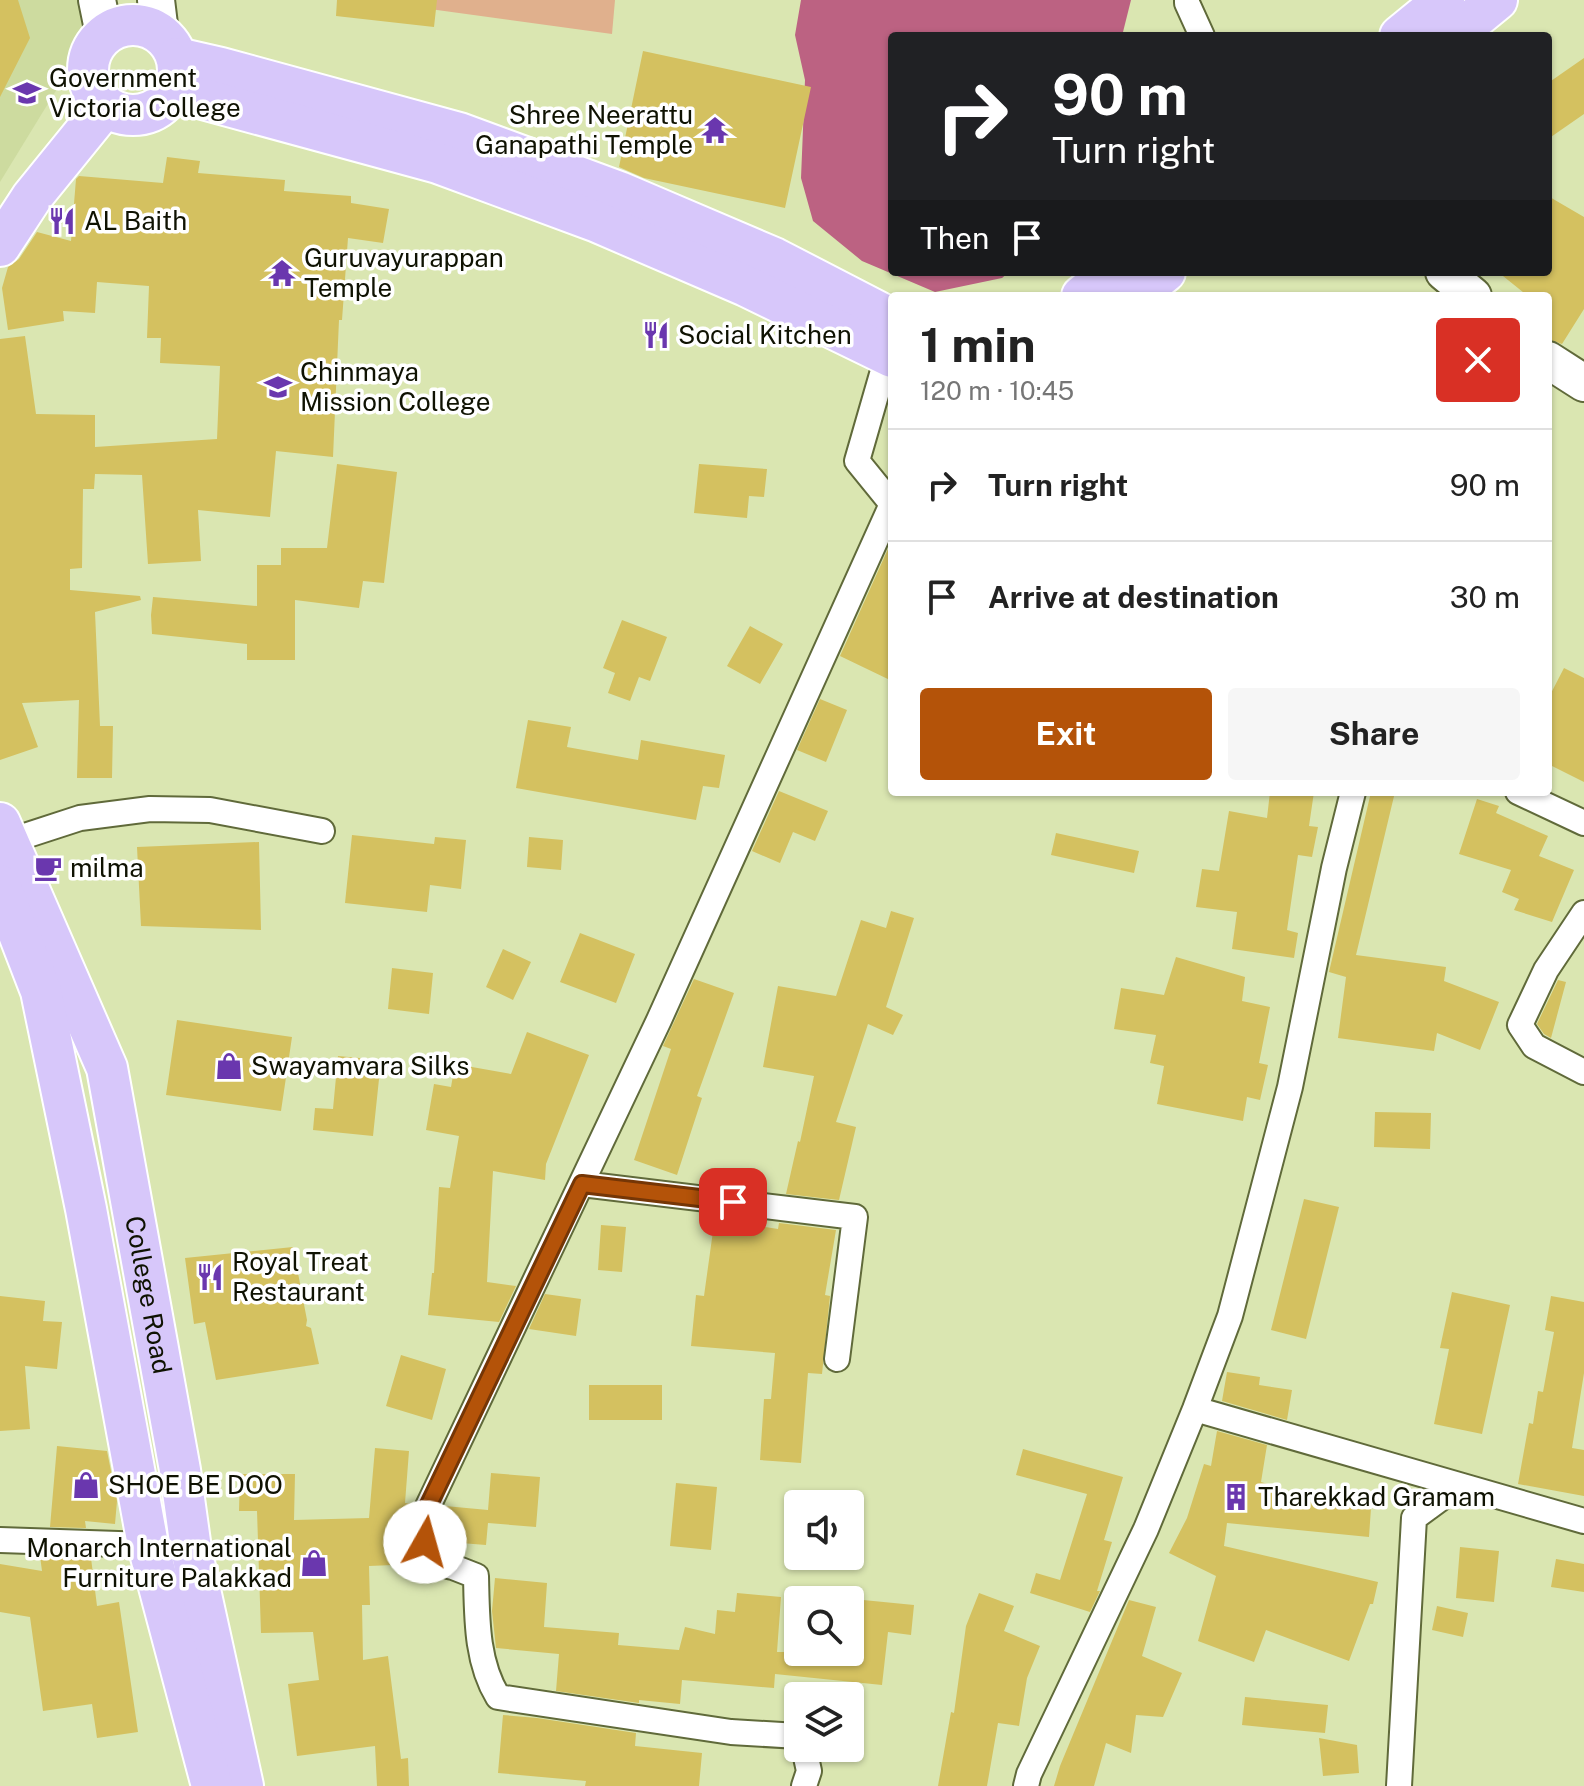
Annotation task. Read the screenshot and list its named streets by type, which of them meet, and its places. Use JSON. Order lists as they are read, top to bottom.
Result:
{
  "streets": {
    "main road": ["College Road"]
  },
  "places": {
    "school or university": ["Government Victoria College", "Chinmaya Mission College"],
    "temple": ["Shree Neerattu Ganapathi Temple", "Guruvayurappan Temple"],
    "restaurant": ["AL Baith", "Social Kitchen", "Royal Treat Restaurant"],
    "cafe": ["milma"],
    "shop": ["Swayamvara Silks", "SHOE BE DOO", "Monarch International Furniture Palakkad"],
    "building": ["Tharekkad Gramam"]
  },
  "page": {
    "turn": ["90 m", "Turn right"],
    "then": "Then",
    "heading": ["1 min", "120 m · 10:45"],
    "list": [
      {
        "name": "Turn right",
        "value": "90 m"
      },
      {
        "name": "Arrive at destination",
        "value": "30 m"
      }
    ],
    "buttons": ["Exit", "Share"]
  }
}
